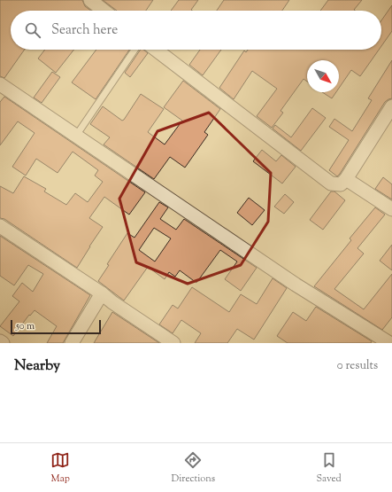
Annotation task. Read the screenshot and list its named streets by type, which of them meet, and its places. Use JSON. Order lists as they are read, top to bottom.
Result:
{
  "scale_bar": "50 m",
  "north": "bottom right",
  "page": {
    "search": "Search here",
    "scale": "50 m",
    "heading": ["Nearby", "0 results"],
    "nav": ["Map", "Directions", "Saved"]
  }
}
